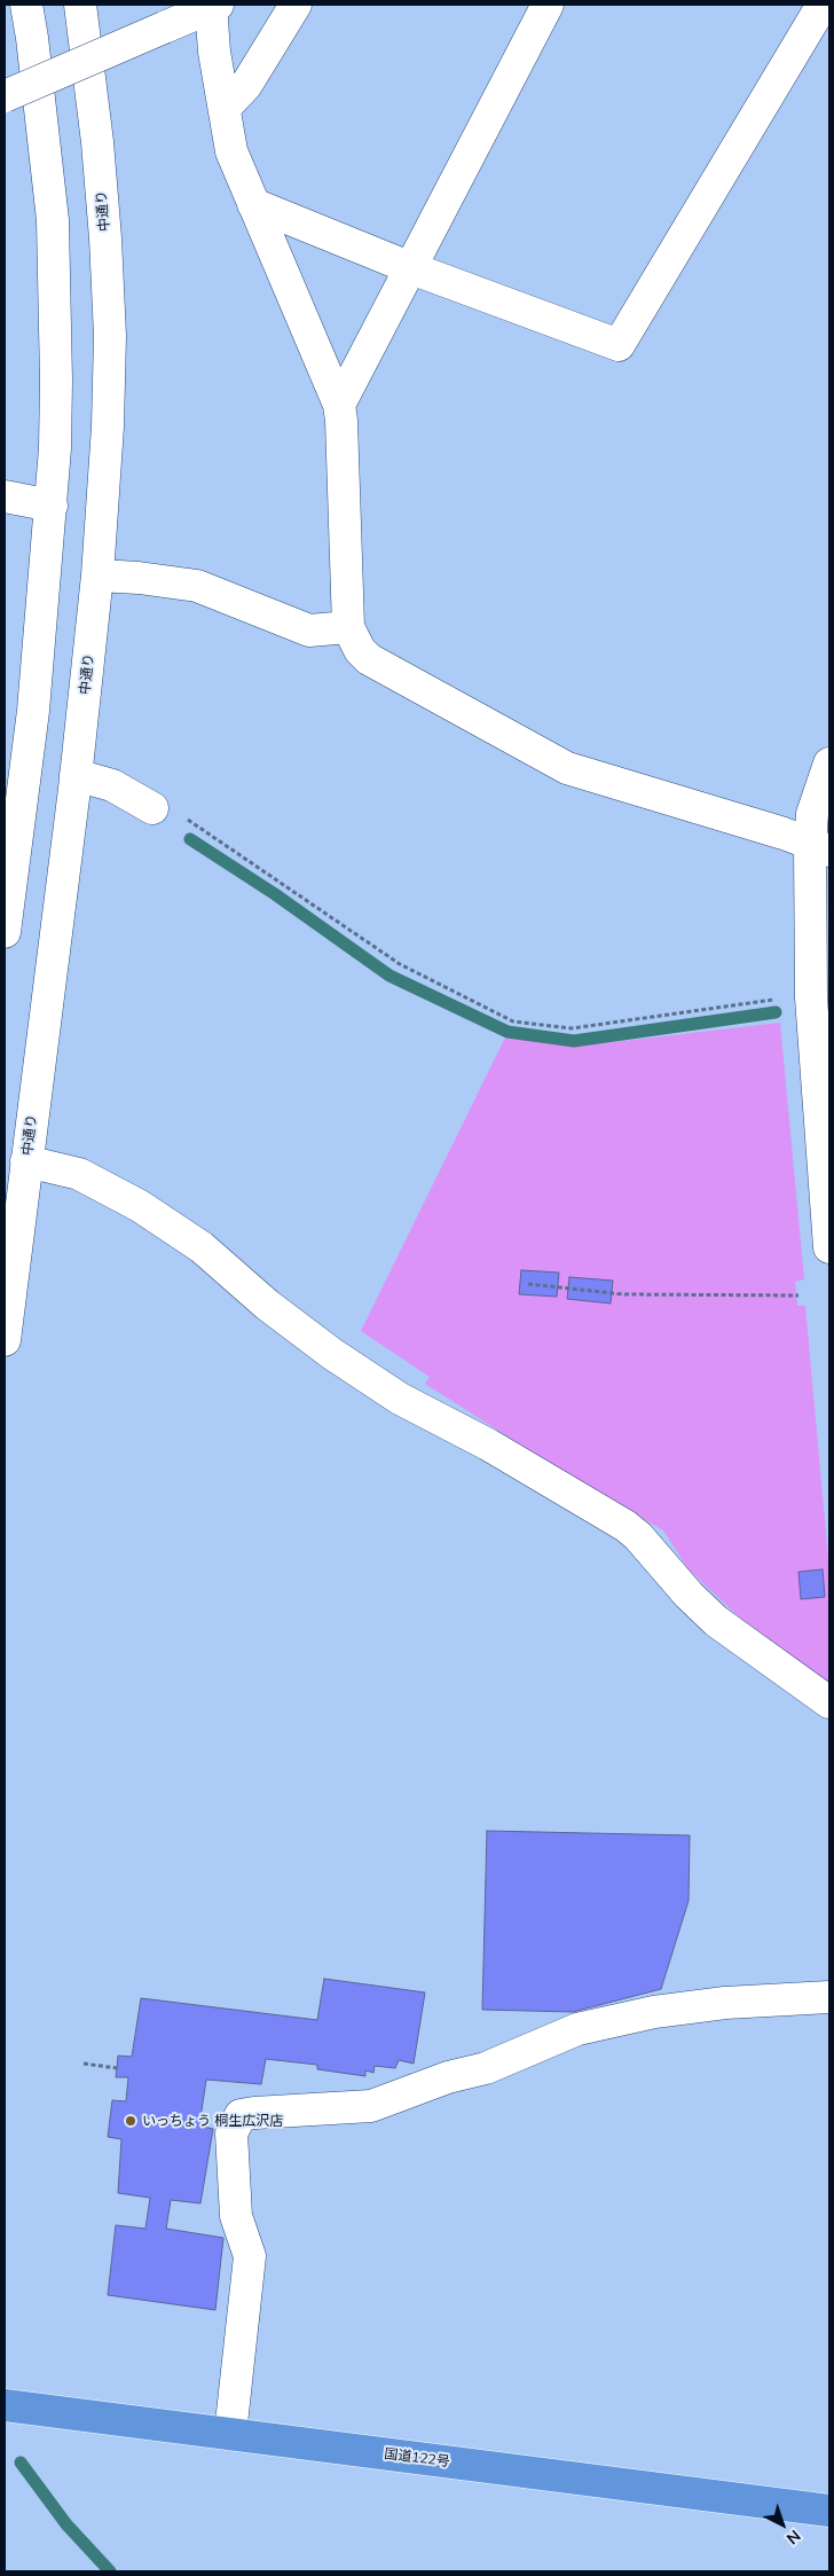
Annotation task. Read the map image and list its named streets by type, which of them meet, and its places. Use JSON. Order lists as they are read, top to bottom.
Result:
{
  "streets": {
    "highway": ["国道122号"],
    "street": ["中通り"]
  },
  "places": ["いっちょう 桐生広沢店"],
  "north": "bottom right"
}
